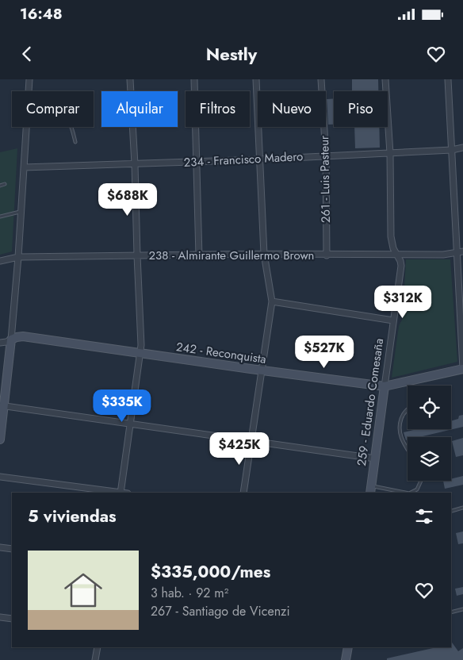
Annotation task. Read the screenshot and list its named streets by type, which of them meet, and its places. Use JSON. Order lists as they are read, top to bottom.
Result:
{
  "streets": {
    "street": [
      "234 - Francisco Madero",
      "261 - Luis Pasteur",
      "238 - Almirante Guillermo Brown",
      "242 - Reconquista",
      "259 - Eduardo Comesaña"
    ]
  },
  "crossings": [
    ["234 - Francisco Madero", "261 - Luis Pasteur"],
    ["234 - Francisco Madero", "259 - Eduardo Comesaña"],
    ["261 - Luis Pasteur", "238 - Almirante Guillermo Brown"],
    ["238 - Almirante Guillermo Brown", "259 - Eduardo Comesaña"],
    ["242 - Reconquista", "259 - Eduardo Comesaña"]
  ],
  "page": {
    "status": "16:48",
    "header": "Nestly",
    "chip": [
      "Comprar",
      "Alquilar",
      "Filtros",
      "Nuevo",
      "Piso"
    ],
    "price": [
      "$688K",
      "$312K",
      "$527K",
      "$335K",
      "$425K"
    ],
    "heading": "5 viviendas",
    "list": [
      {
        "name": "$335,000/mes",
        "note": "3 hab. · 92 m² · 267 - Santiago de Vicenzi"
      }
    ]
  }
}
